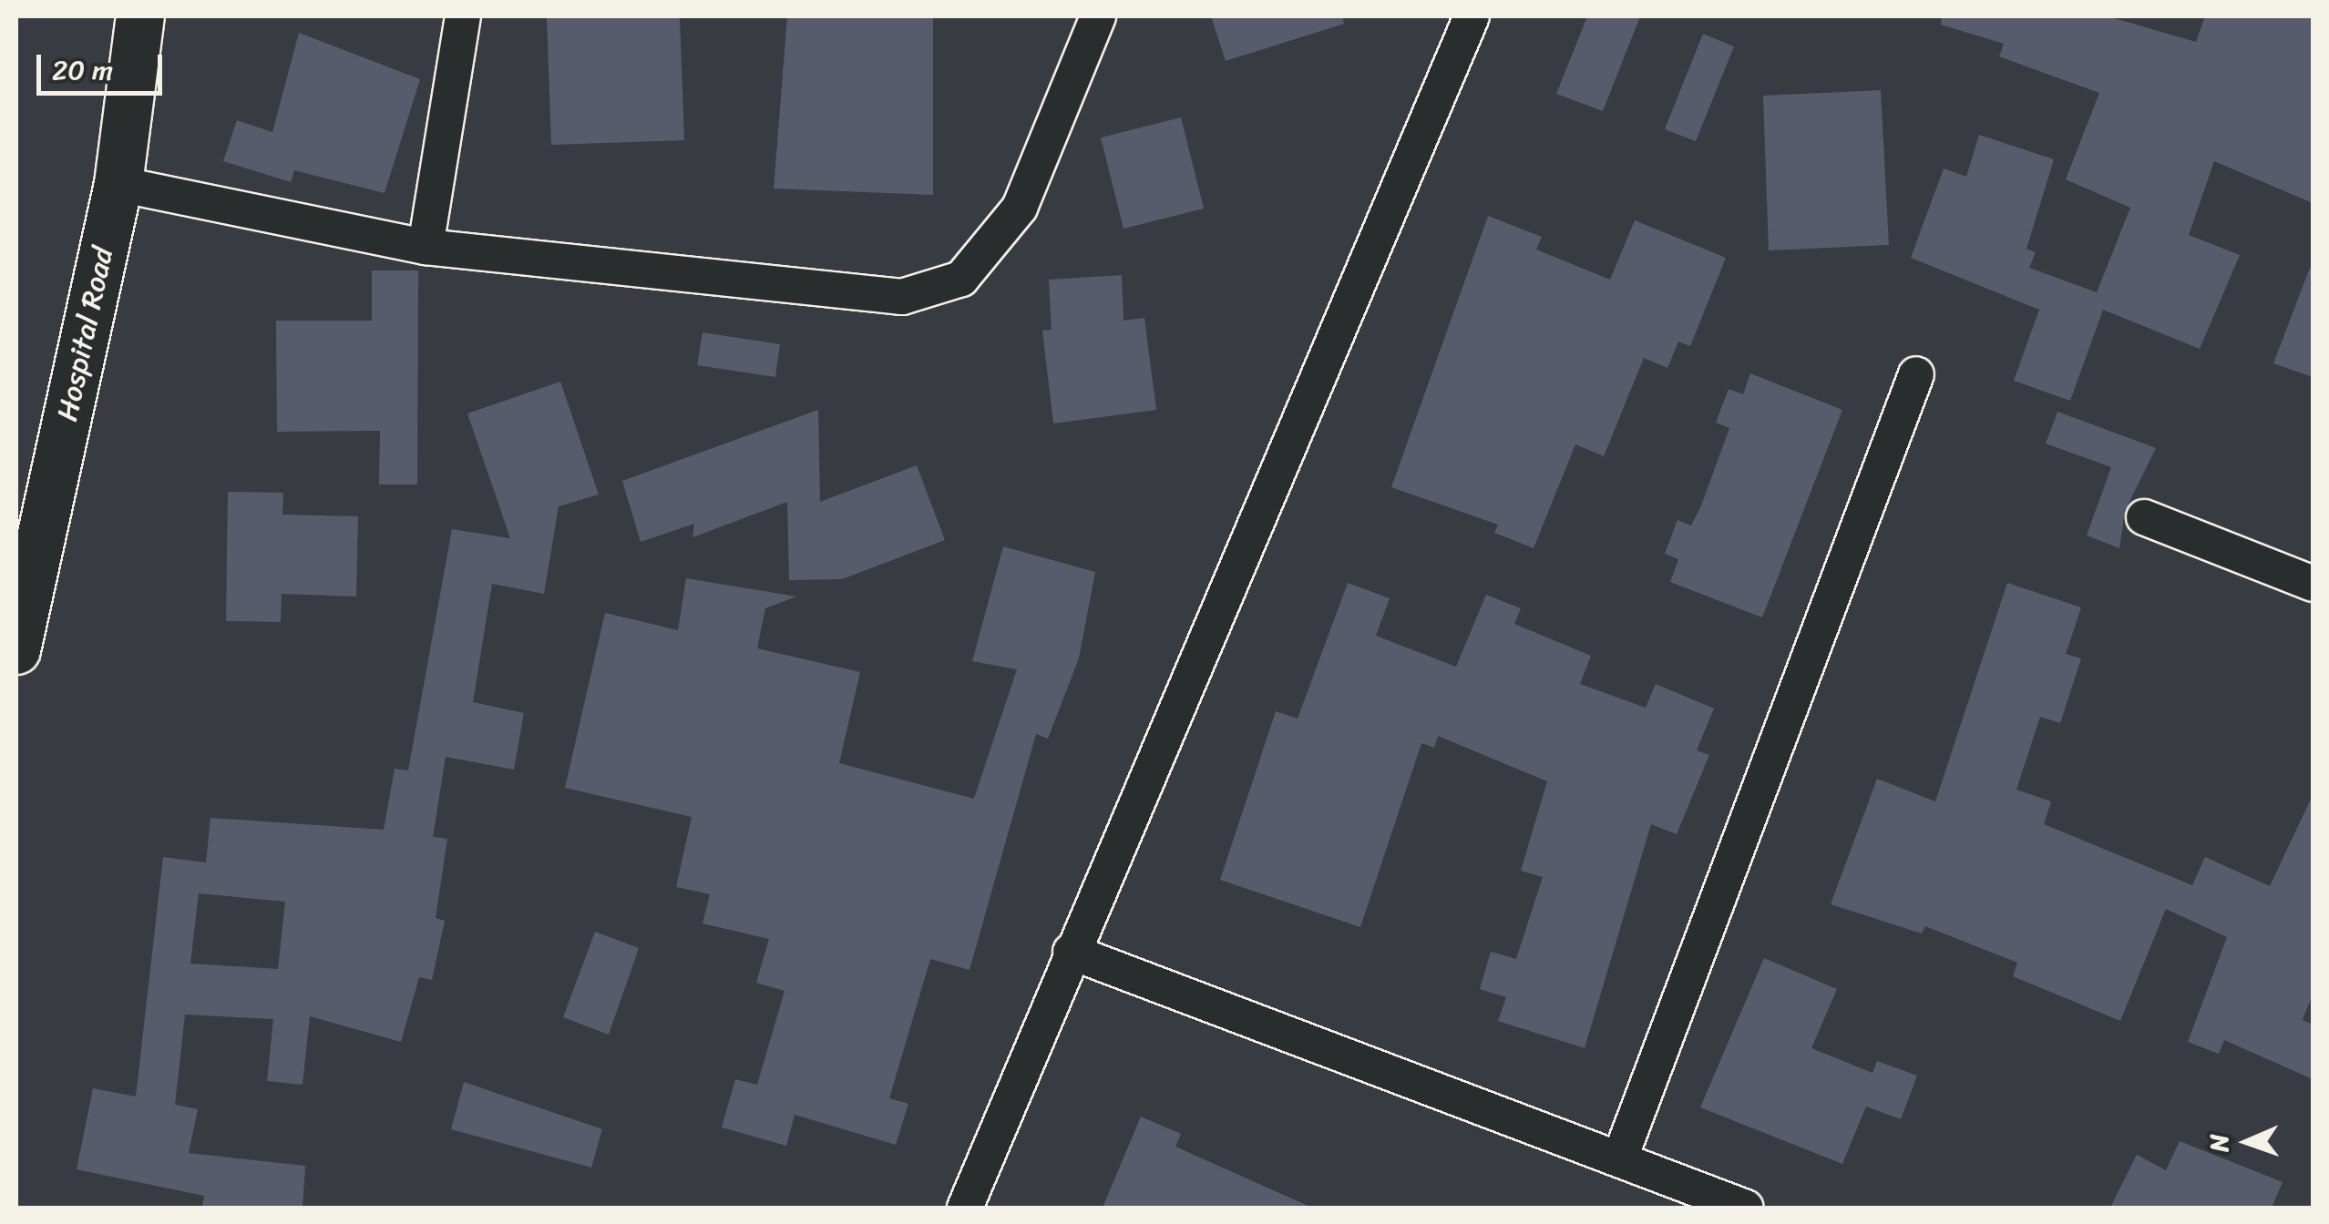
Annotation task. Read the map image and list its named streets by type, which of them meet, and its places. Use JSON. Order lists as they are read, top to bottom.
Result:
{
  "streets": {
    "street": ["Hospital Road"]
  },
  "scale_bar": "20 m",
  "north": "left"
}
